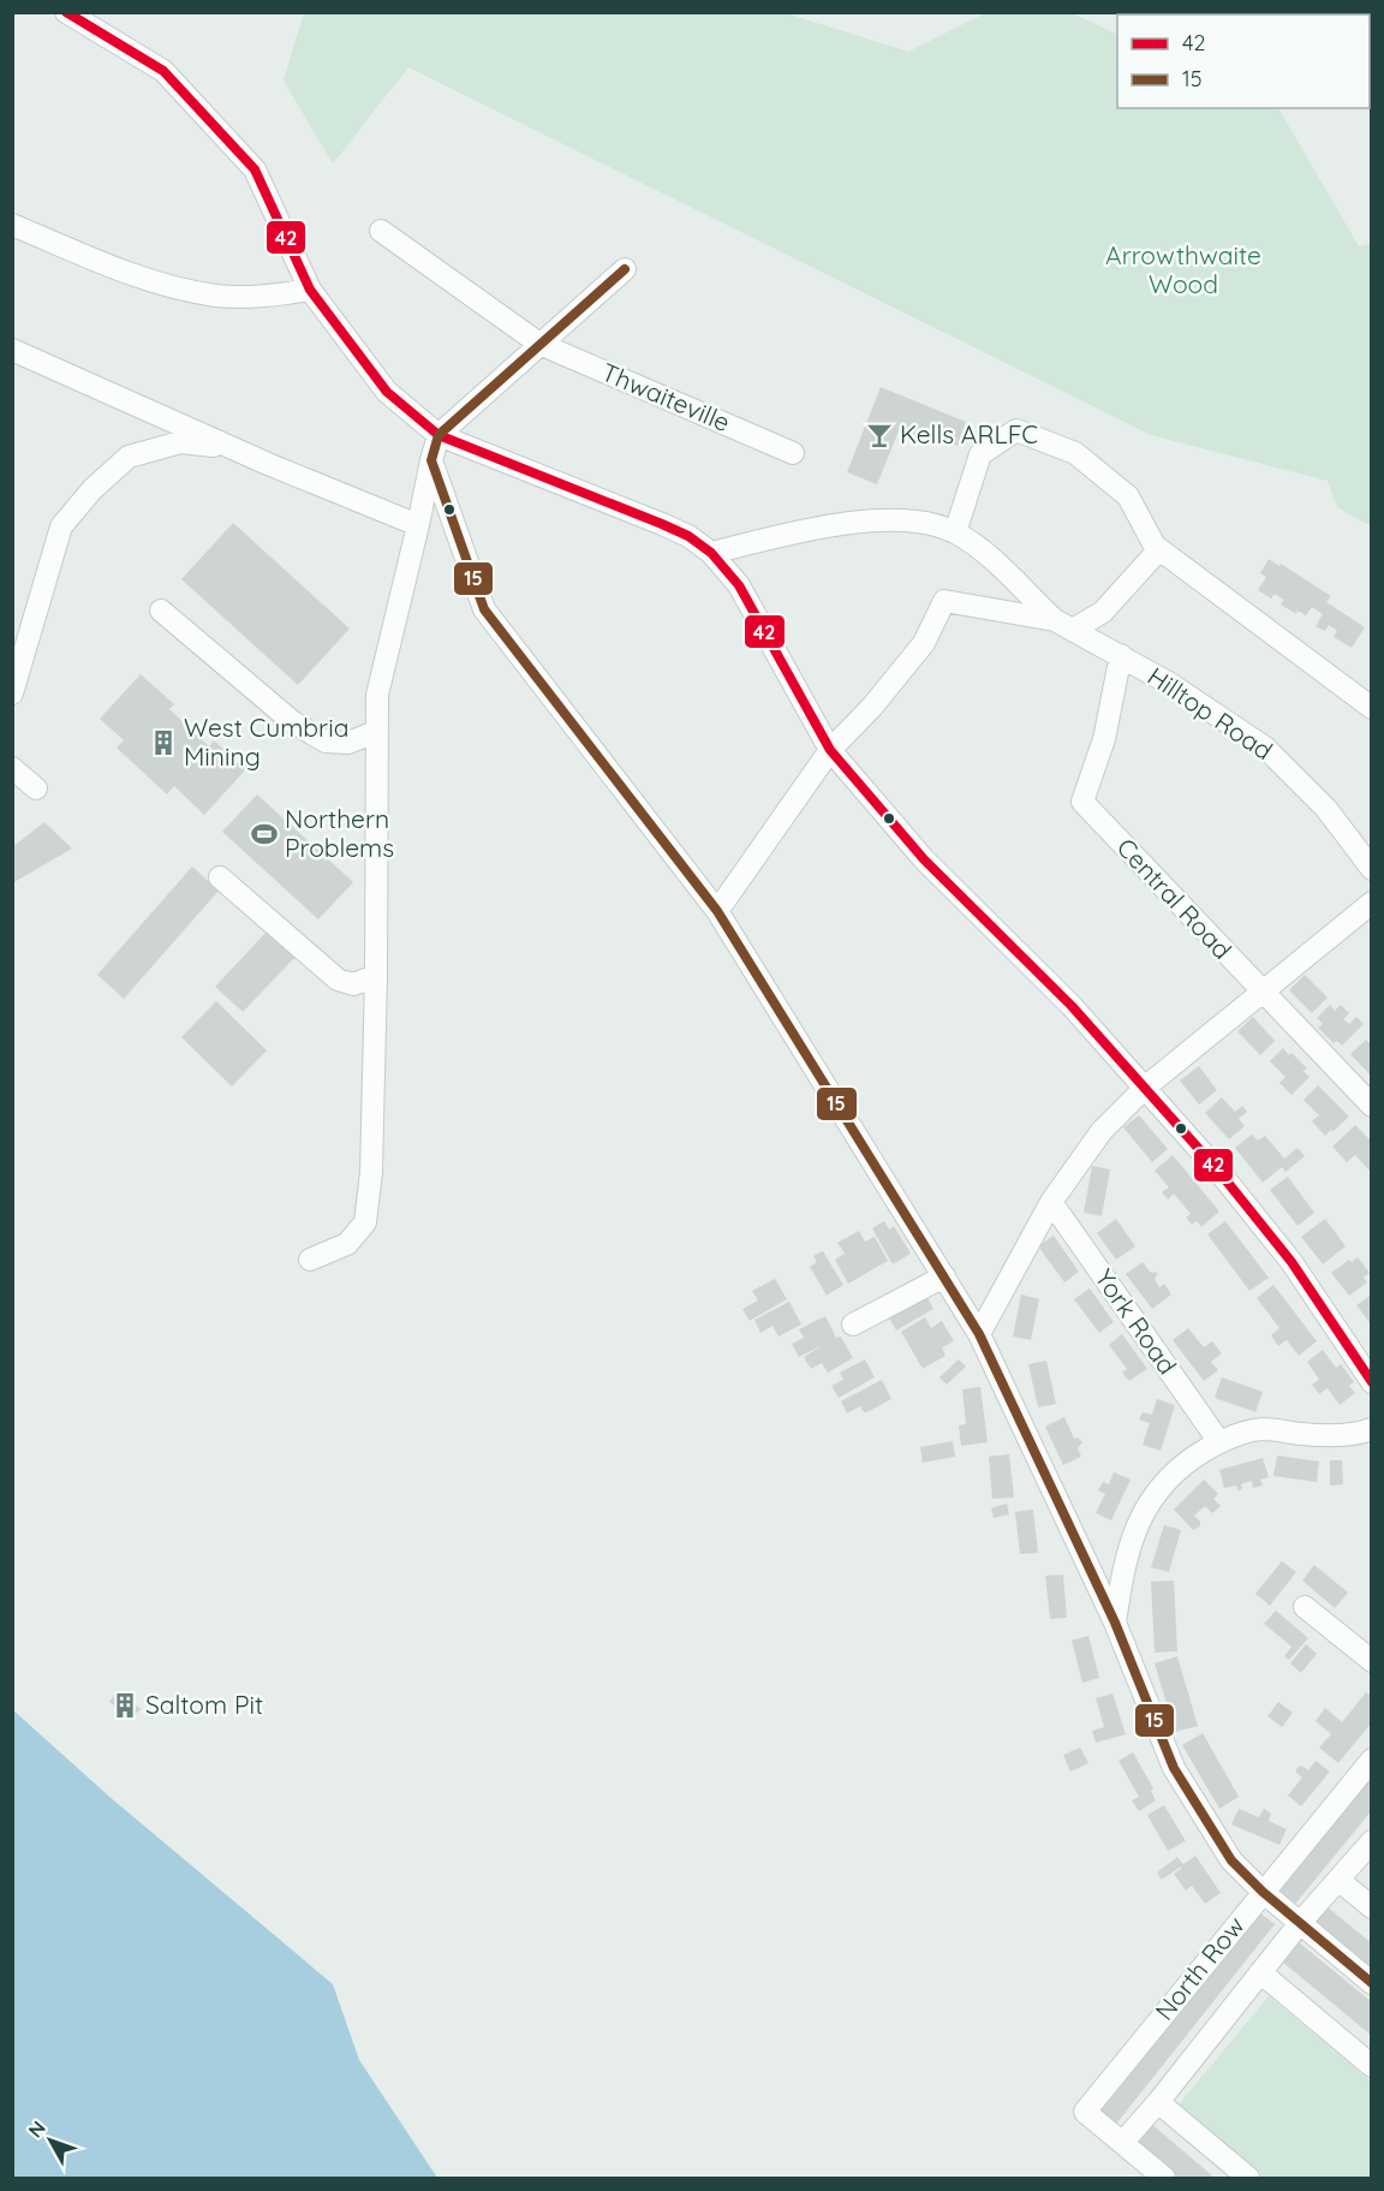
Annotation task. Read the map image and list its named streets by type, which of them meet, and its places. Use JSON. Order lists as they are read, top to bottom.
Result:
{
  "streets": {
    "street": [
      "Thwaiteville",
      "Hilltop Road",
      "Central Road",
      "York Road",
      "North Row"
    ]
  },
  "crossings": [
    ["Hilltop Road", "Central Road"]
  ],
  "parks": ["Arrowthwaite Wood"],
  "places": {
    "bar": ["Kells ARLFC"],
    "building": ["West Cumbria Mining", "Saltom Pit"],
    "sports": ["Northern Problems"]
  },
  "lines": ["transit line 42", "transit line 15"],
  "legend": ["42", "15"],
  "north": "top left"
}
